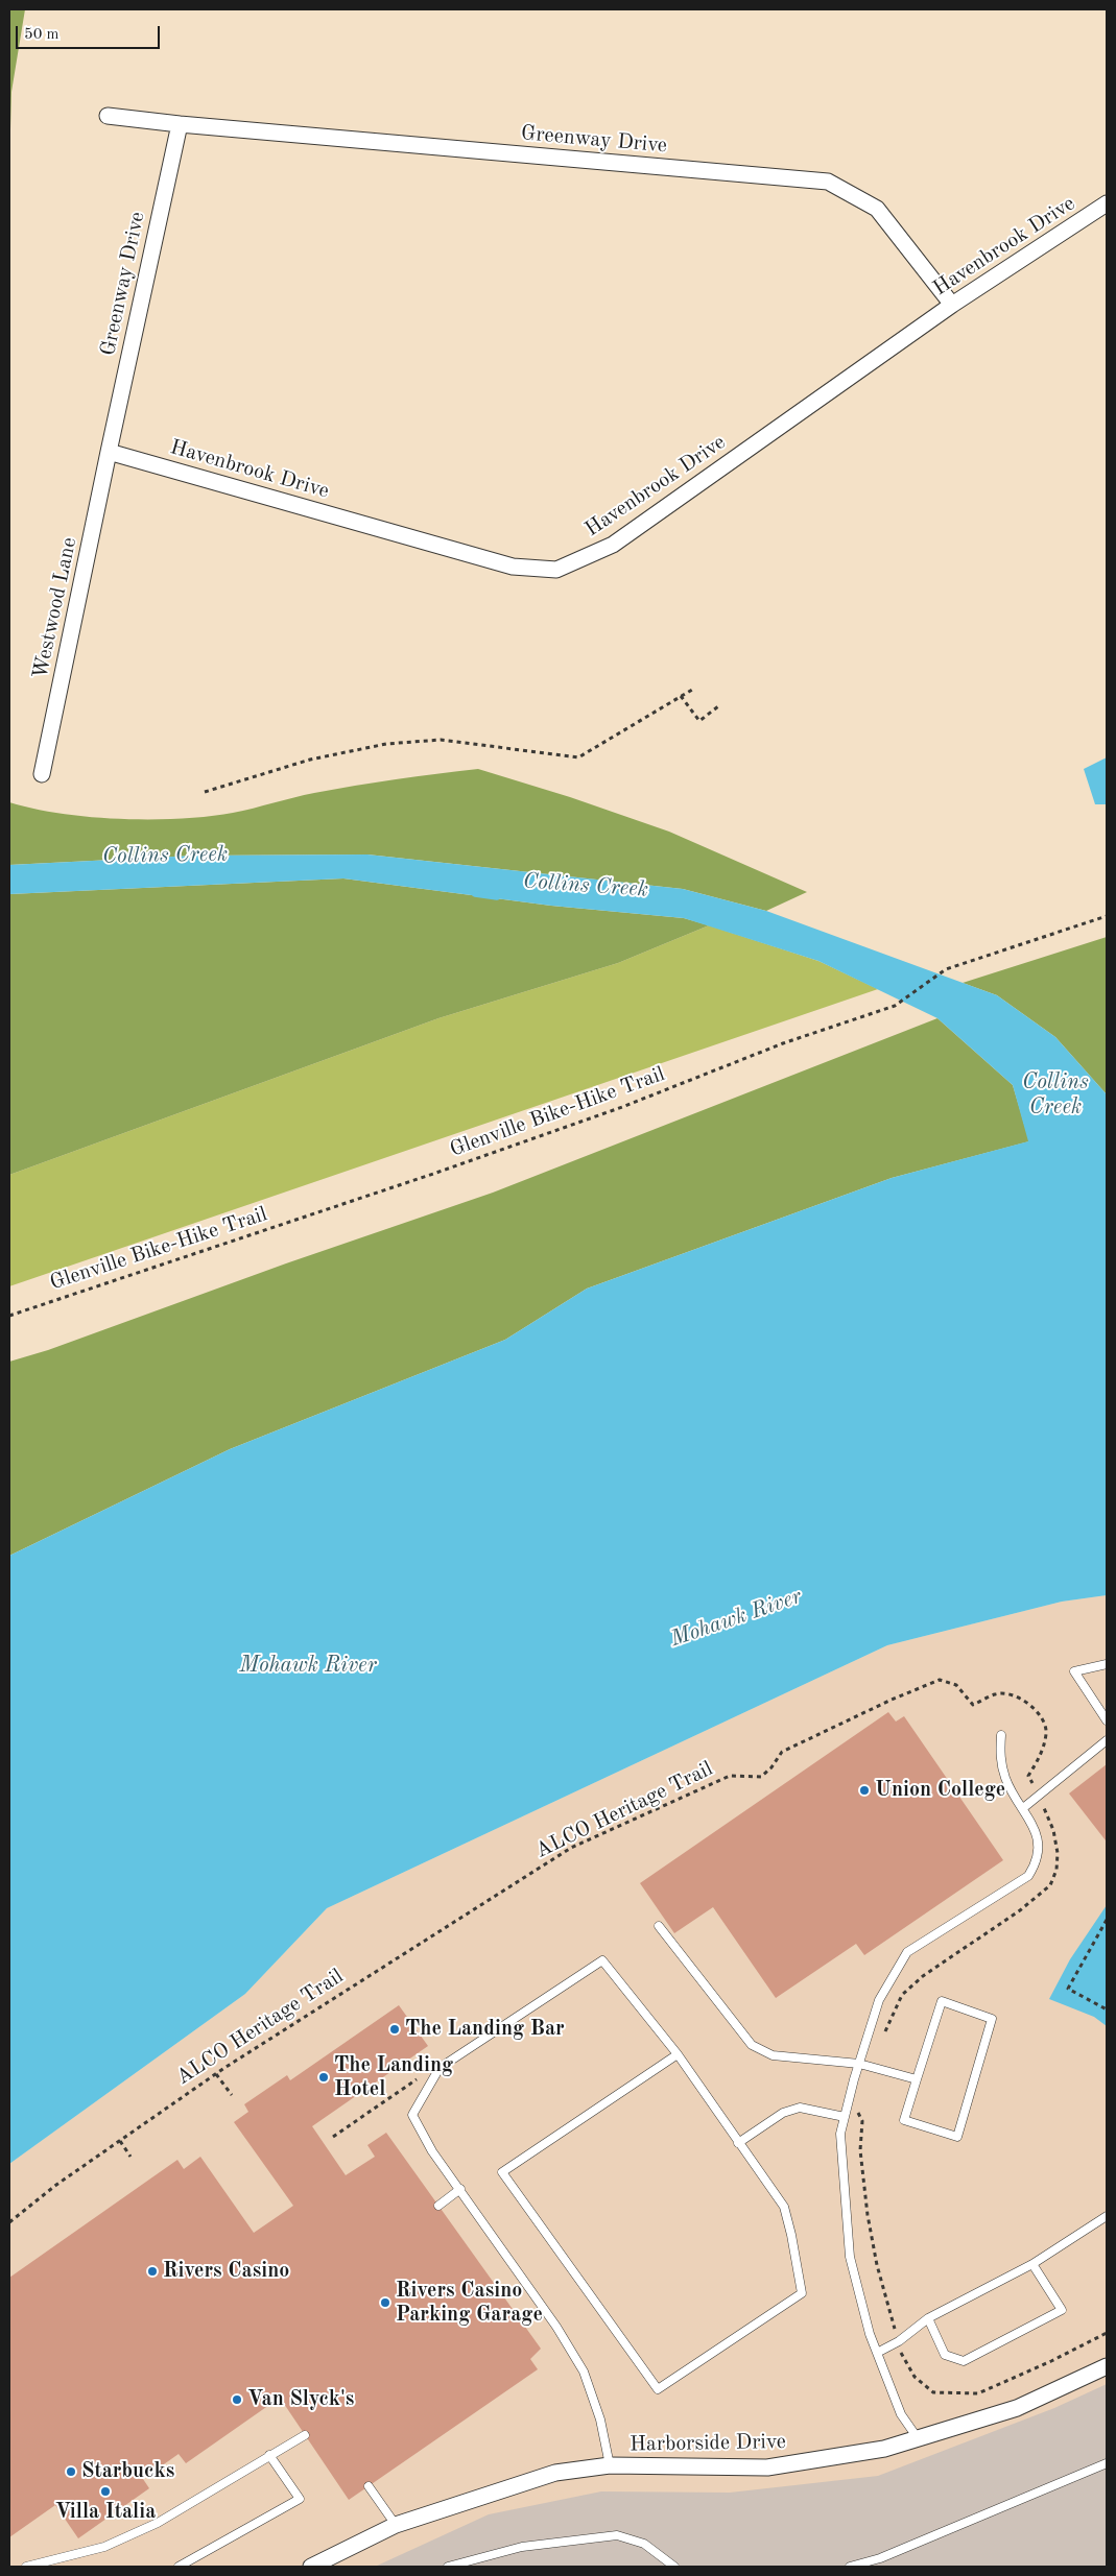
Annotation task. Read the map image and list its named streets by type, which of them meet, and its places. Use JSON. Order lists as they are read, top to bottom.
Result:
{
  "streets": {
    "street": [
      "Greenway Drive",
      "Havenbrook Drive",
      "Westwood Lane",
      "Harborside Drive"
    ],
    "path": ["Glenville Bike-Hike Trail", "ALCO Heritage Trail"]
  },
  "crossings": [
    ["Greenway Drive", "Havenbrook Drive"],
    ["Greenway Drive", "Westwood Lane"],
    ["Havenbrook Drive", "Westwood Lane"]
  ],
  "water": ["Collins Creek", "Mohawk River"],
  "places": [
    "Union College",
    "The Landing Bar",
    "The Landing Hotel",
    "Rivers Casino",
    "Rivers Casino Parking Garage",
    "Van Slyck's",
    "Starbucks",
    "Villa Italia"
  ],
  "scale_bar": "50 m"
}
